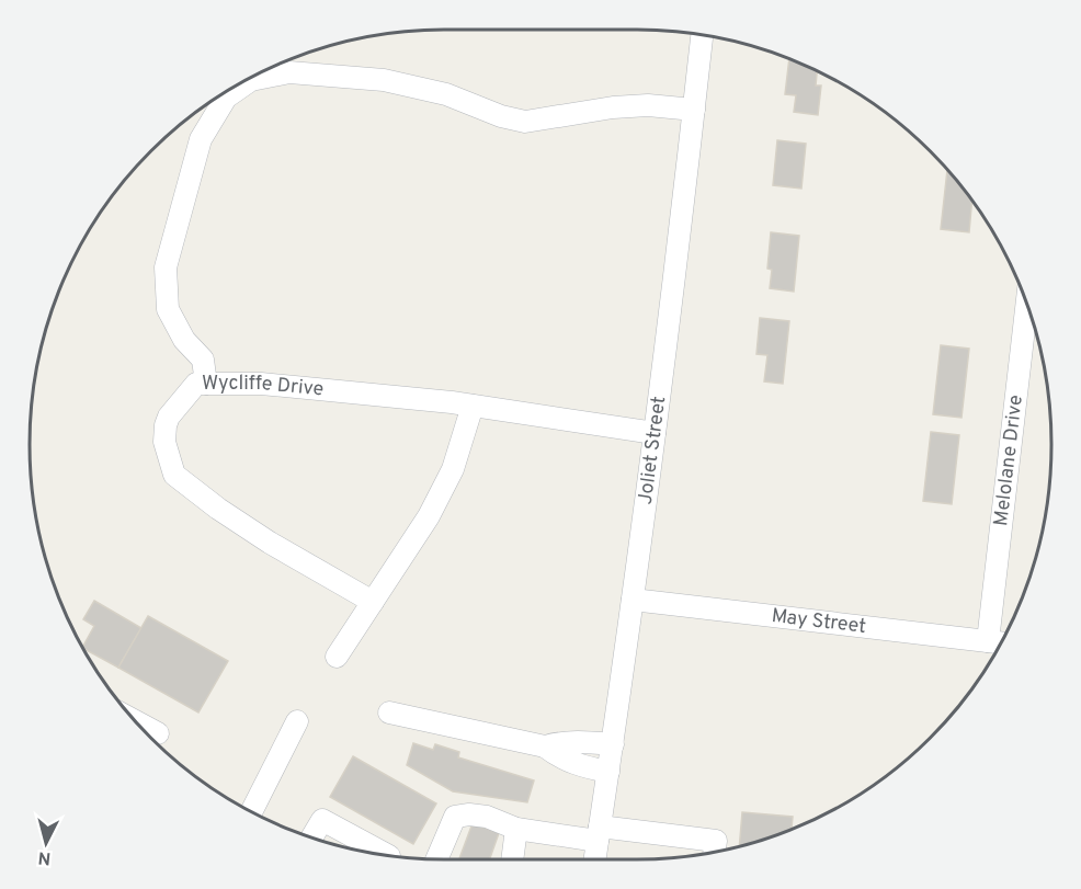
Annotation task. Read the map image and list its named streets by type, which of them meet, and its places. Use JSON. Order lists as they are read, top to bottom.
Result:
{
  "streets": {
    "street": [
      "Wycliffe Drive",
      "Joliet Street",
      "Melolane Drive",
      "May Street"
    ]
  },
  "crossings": [
    ["Wycliffe Drive", "Joliet Street"],
    ["Joliet Street", "May Street"],
    ["Melolane Drive", "May Street"]
  ],
  "north": "bottom"
}
